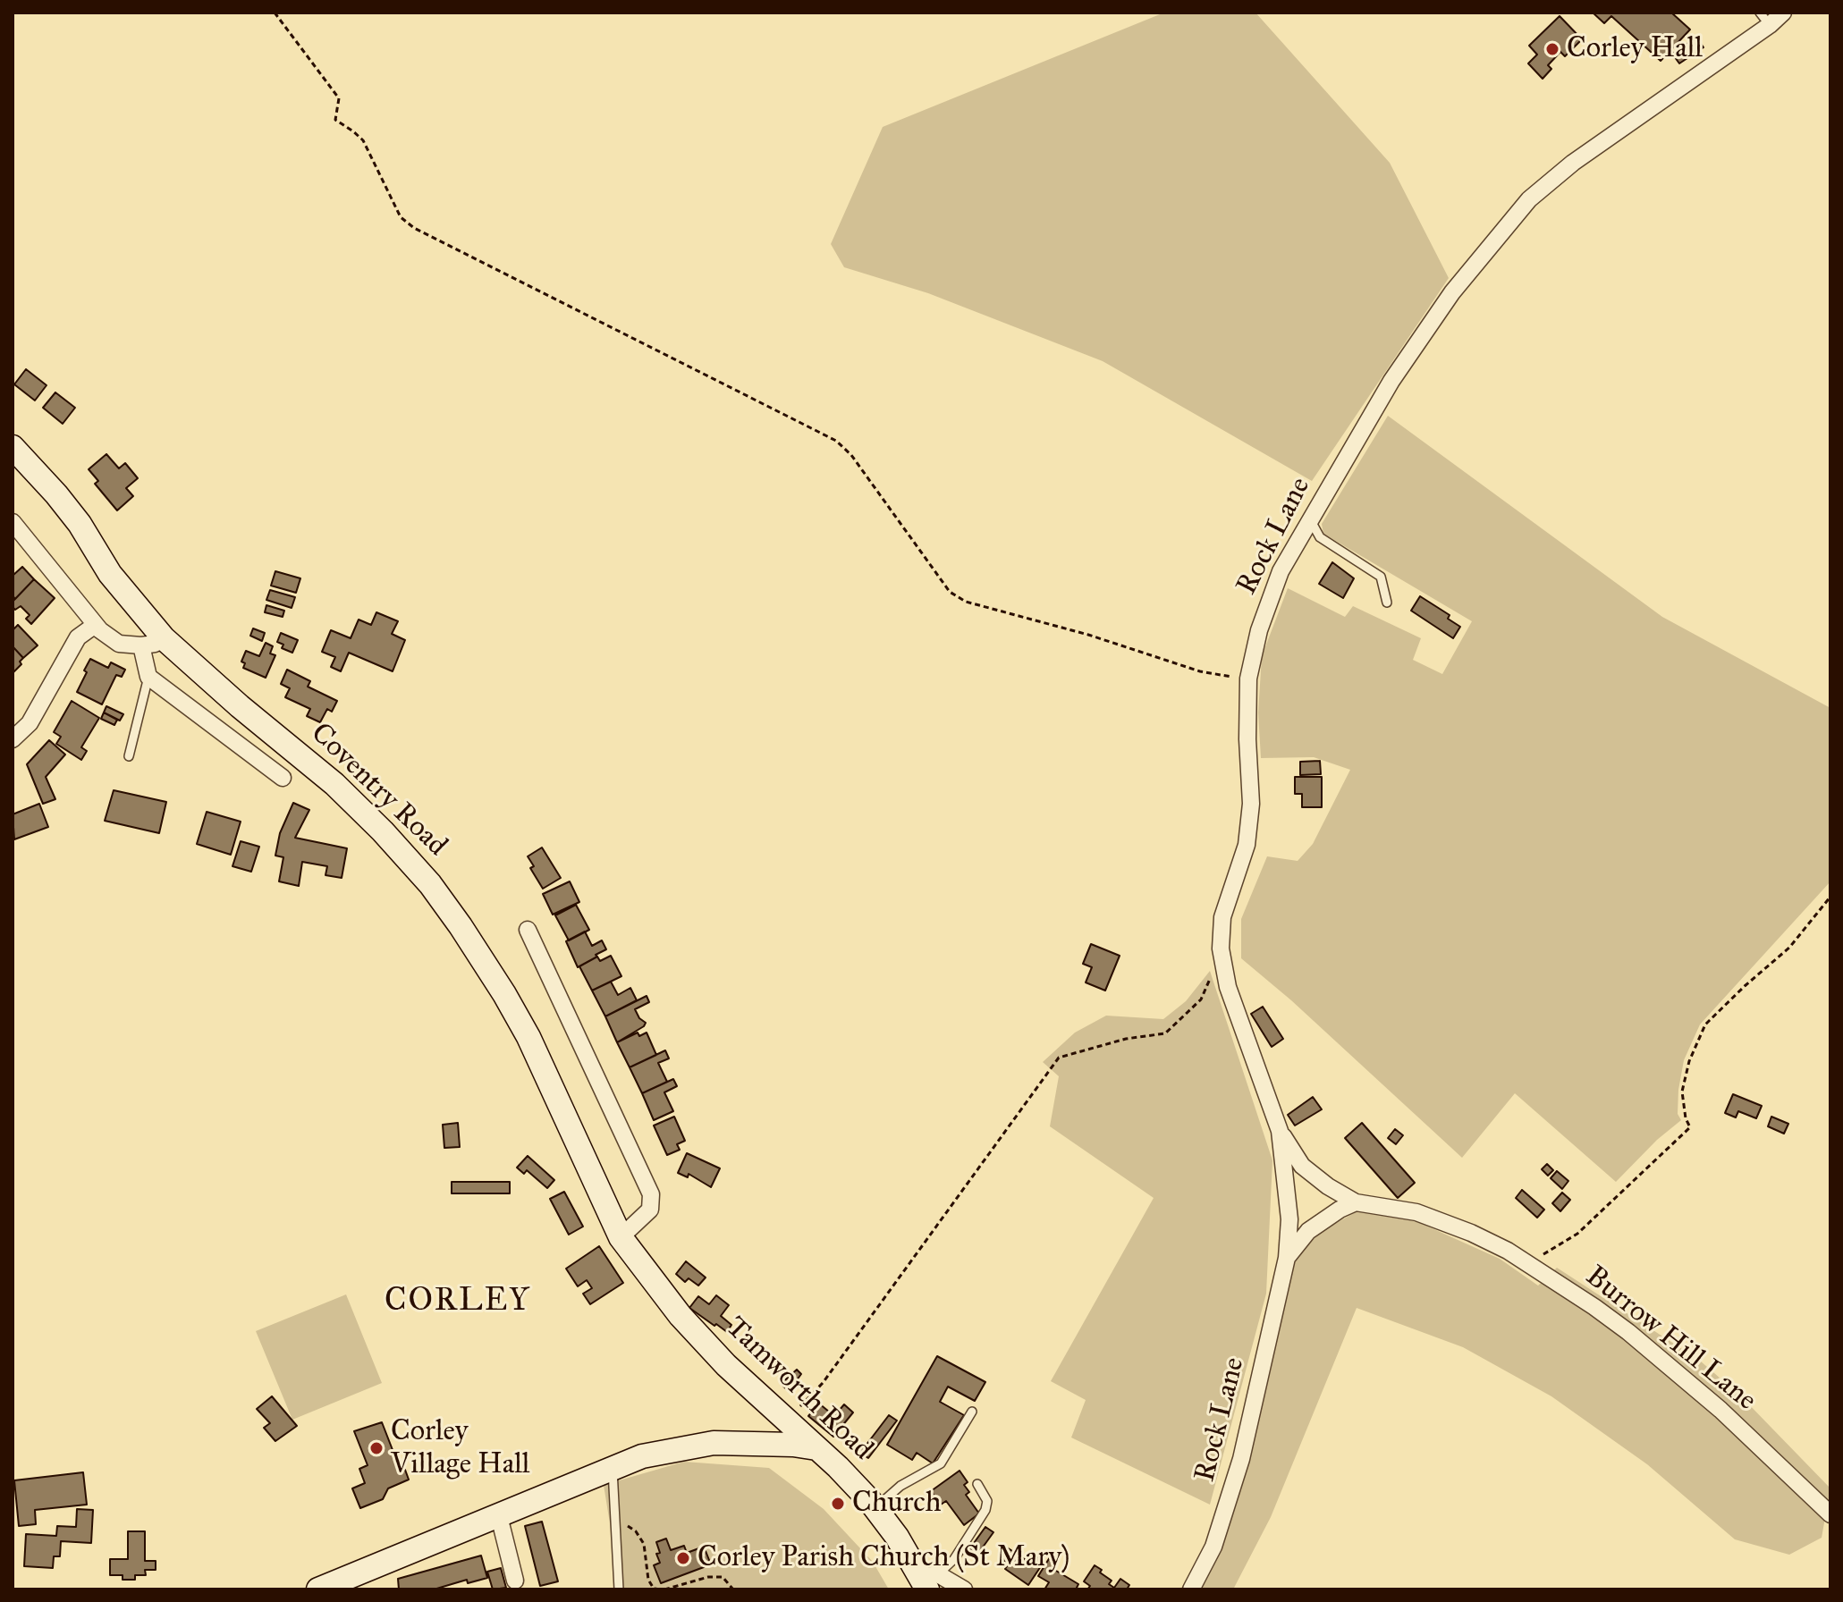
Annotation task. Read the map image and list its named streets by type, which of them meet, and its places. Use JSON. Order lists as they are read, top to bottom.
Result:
{
  "streets": {
    "main road": ["Coventry Road", "Tamworth Road"],
    "street": ["Rock Lane", "Burrow Hill Lane"]
  },
  "crossings": [
    ["Rock Lane", "Burrow Hill Lane"],
    ["Coventry Road", "Tamworth Road"]
  ],
  "districts": ["CORLEY"],
  "places": [
    "Corley Hall",
    "Corley Village Hall",
    "Church",
    "Corley Parish Church (St Mary)"
  ]
}
